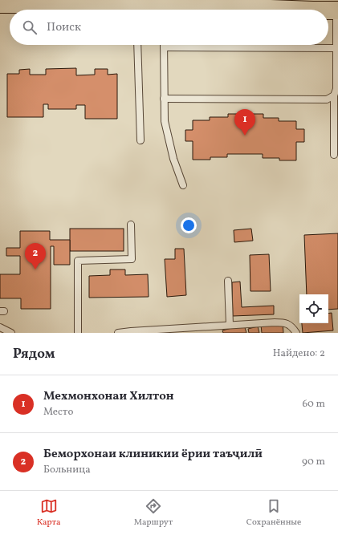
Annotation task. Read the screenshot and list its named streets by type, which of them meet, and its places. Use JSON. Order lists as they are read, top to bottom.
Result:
{
  "page": {
    "search": "Поиск",
    "pins": ["1", "2"],
    "heading": ["Рядом", "Найдено: 2"],
    "list": [
      {
        "mark": "1",
        "name": "Мехмонхонаи Хилтон",
        "note": "Место",
        "value": "60 m"
      },
      {
        "mark": "2",
        "name": "Беморхонаи клиникии ёрии таъҷилӣ",
        "note": "Больница",
        "value": "90 m"
      }
    ],
    "nav": ["Карта", "Маршрут", "Сохранённые"]
  }
}
